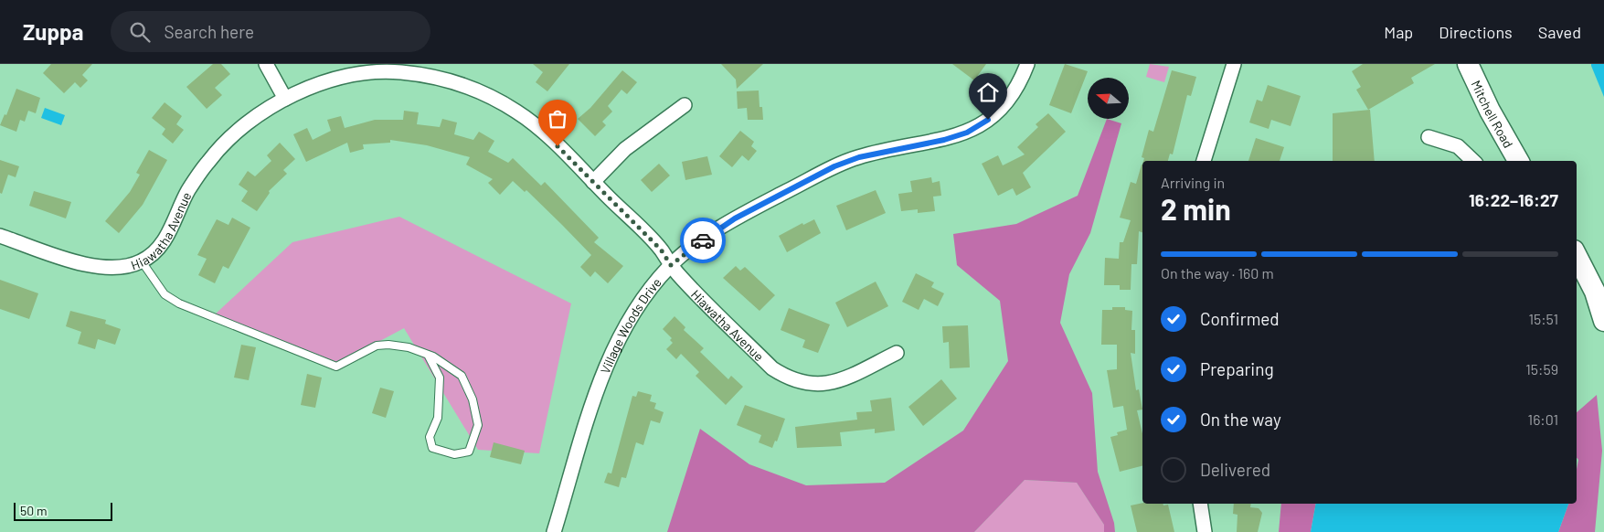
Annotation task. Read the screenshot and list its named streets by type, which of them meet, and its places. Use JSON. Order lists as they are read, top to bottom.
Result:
{
  "streets": {
    "main road": ["Mitchell Road"],
    "street": ["Hiawatha Avenue", "Village Woods Drive"]
  },
  "crossings": [
    ["Hiawatha Avenue", "Village Woods Drive"]
  ],
  "scale_bar": "50 m",
  "north": "left",
  "page": {
    "header": "Zuppa",
    "search": "Search here",
    "nav": ["Map", "Directions", "Saved"],
    "heading": ["2 min", "Arriving in", "16:22–16:27"],
    "bar": "On the way · 160 m",
    "list": [
      ["Confirmed", "15:51"],
      ["Preparing", "15:59"],
      ["On the way", "16:01"],
      "Delivered"
    ],
    "scale": "50 m"
  }
}
